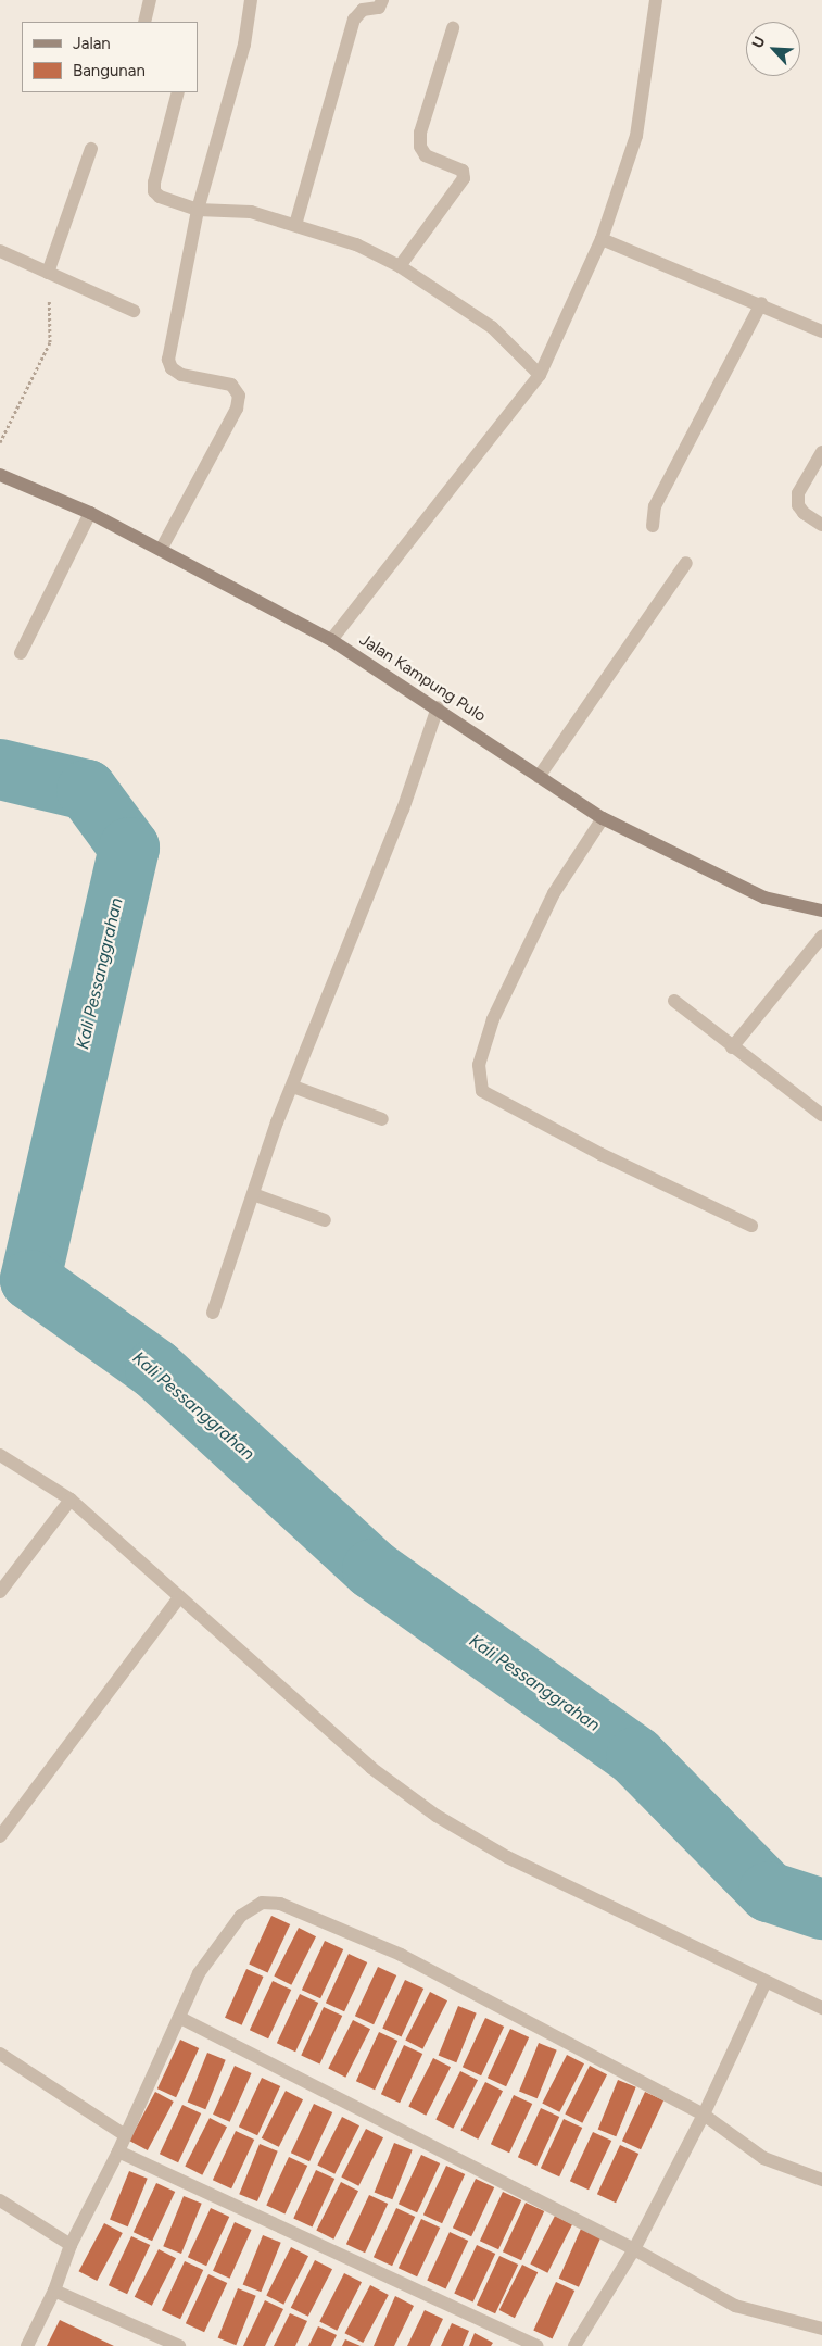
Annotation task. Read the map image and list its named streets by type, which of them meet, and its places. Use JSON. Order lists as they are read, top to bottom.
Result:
{
  "streets": {
    "street": ["Jalan Kampung Pulo"]
  },
  "water": ["Kali Pessanggrahan"],
  "legend": ["Jalan", "Bangunan"],
  "north": "top left"
}
